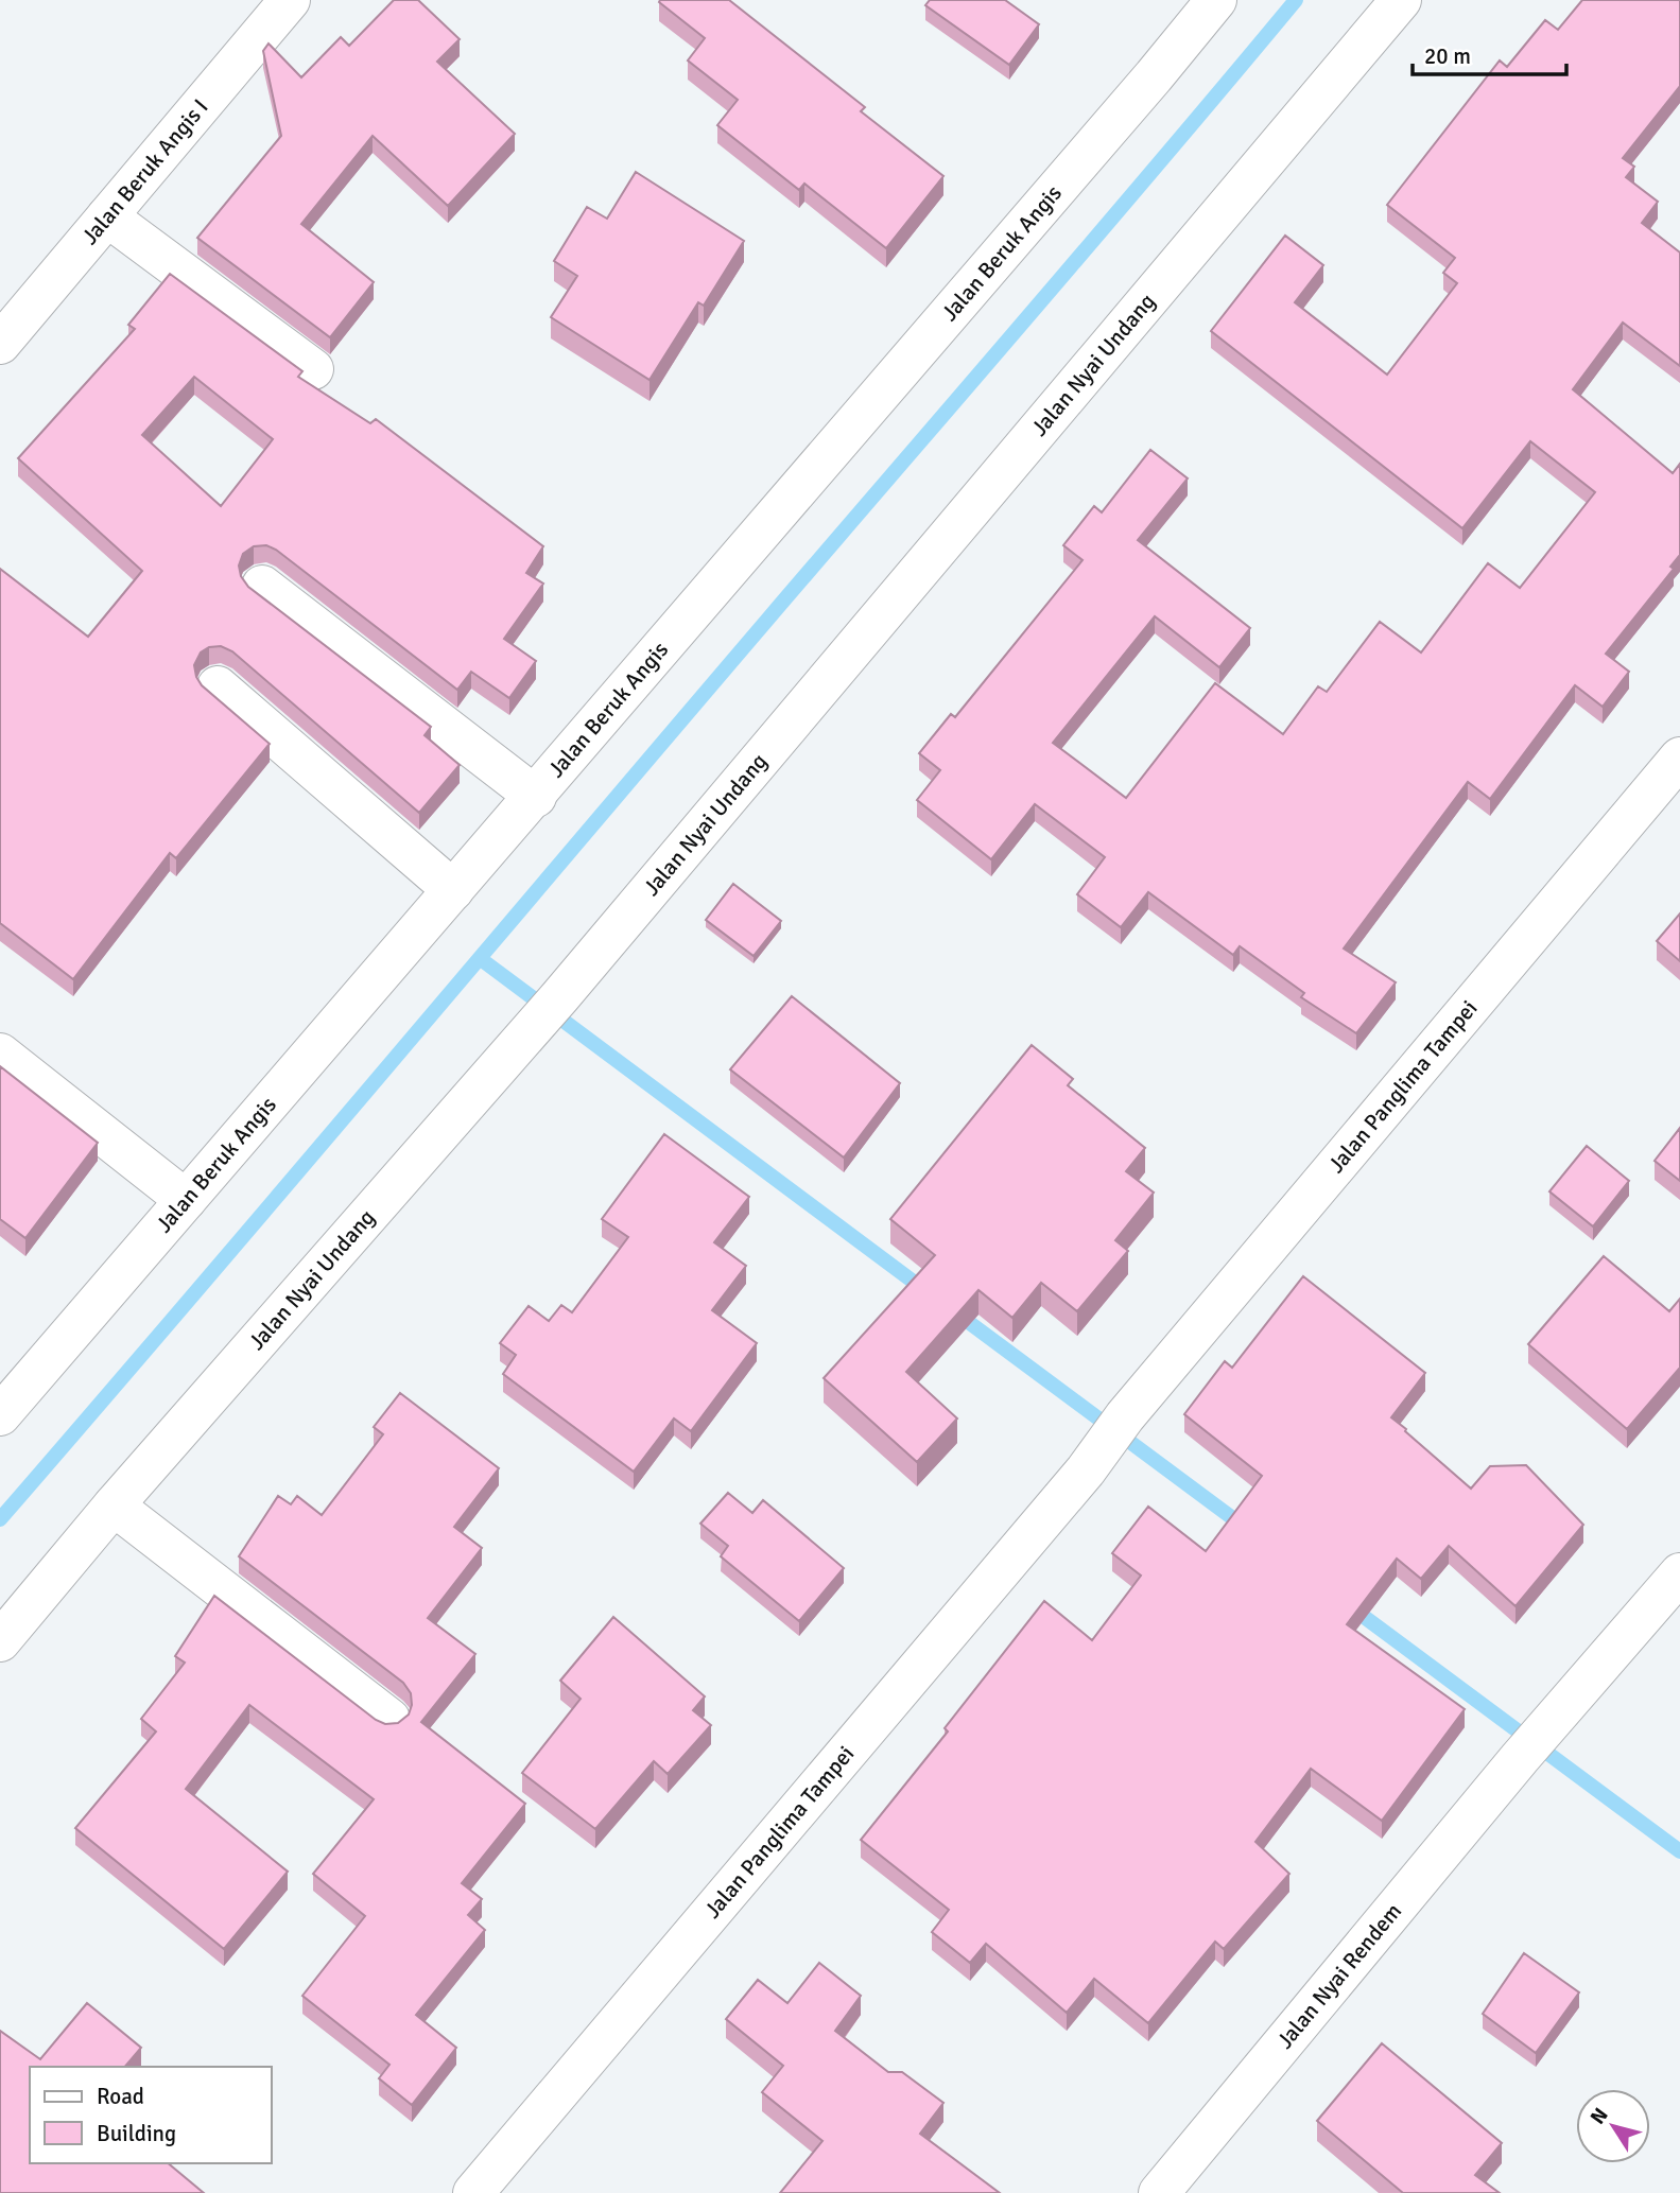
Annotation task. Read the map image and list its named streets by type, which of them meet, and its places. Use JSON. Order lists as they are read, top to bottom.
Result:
{
  "streets": {
    "street": [
      "Jalan Beruk Angis I",
      "Jalan Beruk Angis",
      "Jalan Nyai Undang",
      "Jalan Panglima Tampei",
      "Jalan Nyai Rendem"
    ]
  },
  "legend": ["Road", "Building"],
  "scale_bar": "20 m",
  "north": "top left"
}
